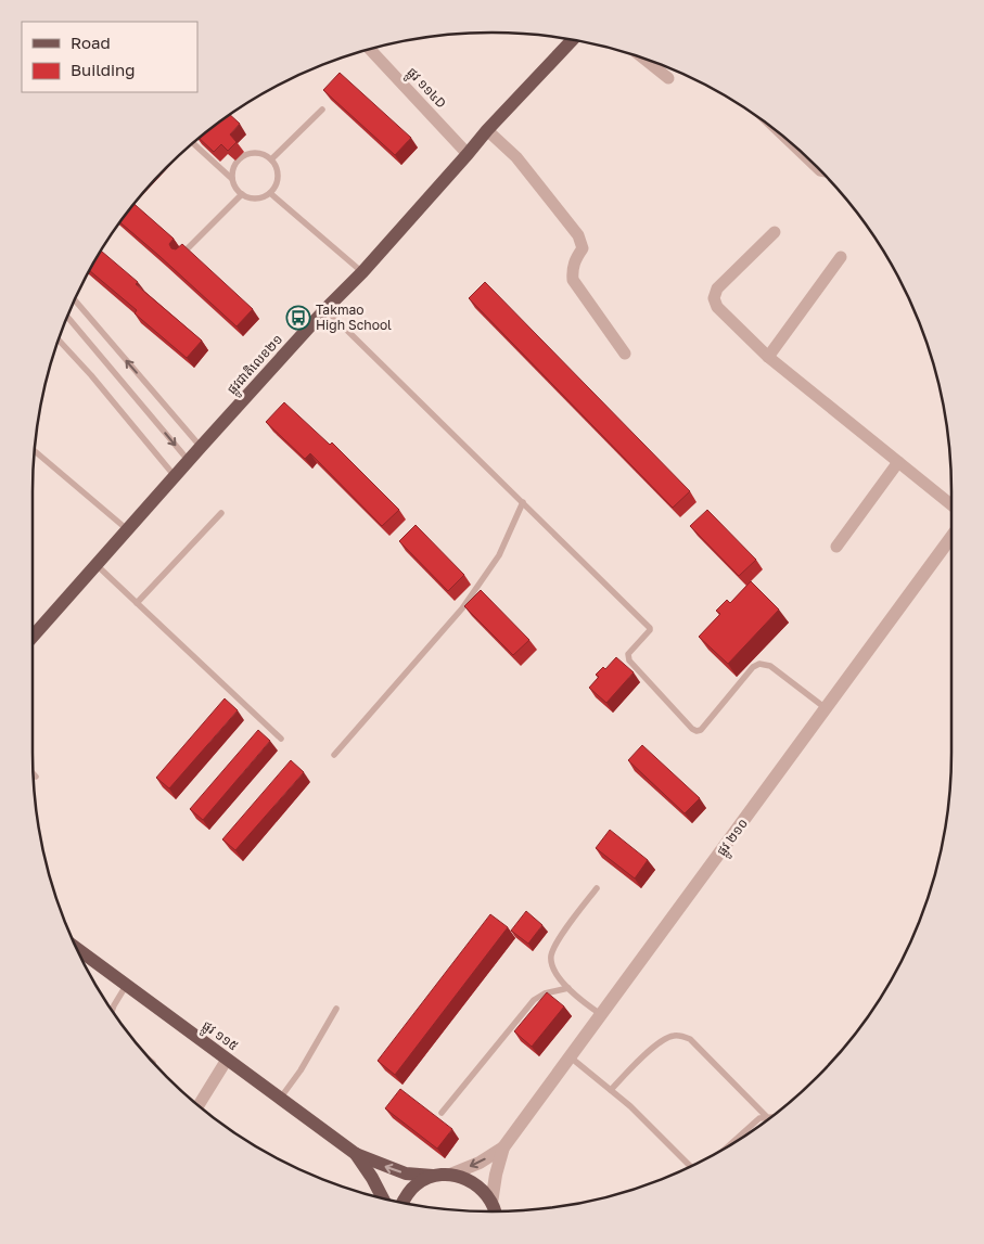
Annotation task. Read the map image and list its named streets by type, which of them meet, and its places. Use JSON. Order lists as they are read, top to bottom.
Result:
{
  "streets": {
    "main road": ["ផ្លូវជាតិលេខ២១", "ផ្លូវ ១១៥"],
    "street": ["ផ្លូវ ១១៤D", "ផ្លូវ ២១០"]
  },
  "crossings": [
    ["ផ្លូវ ១១៤D", "ផ្លូវជាតិលេខ២១"],
    ["ផ្លូវ ២១០", "ផ្លូវ ១១៥"]
  ],
  "places": {
    "bus stop": ["Takmao High School"]
  },
  "legend": ["Road", "Building"]
}
